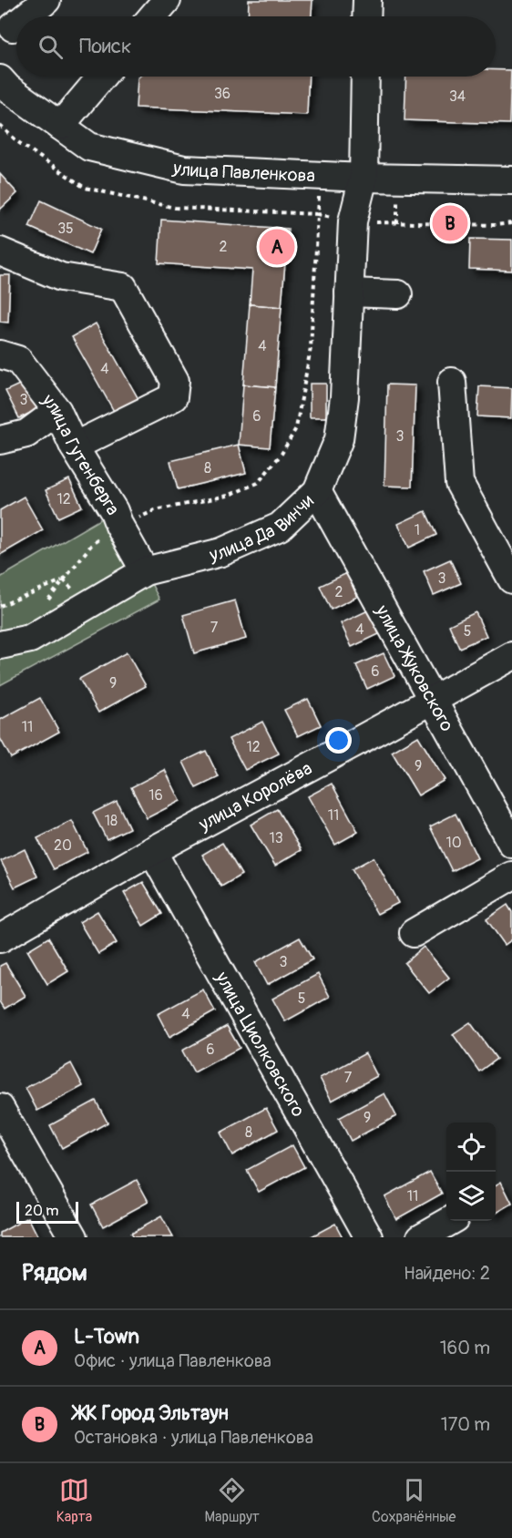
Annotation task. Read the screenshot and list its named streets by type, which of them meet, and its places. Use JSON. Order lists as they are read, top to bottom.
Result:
{
  "streets": {
    "street": [
      "улица Павленкова",
      "улица Гутенберга",
      "улица Да Винчи",
      "улица Жуковского",
      "улица Королёва",
      "улица Циолковского"
    ]
  },
  "crossings": [
    ["улица Павленкова", "улица Да Винчи"],
    ["улица Гутенберга", "улица Да Винчи"],
    ["улица Да Винчи", "улица Жуковского"],
    ["улица Жуковского", "улица Королёва"],
    ["улица Королёва", "улица Циолковского"]
  ],
  "house_numbers": [
    "36",
    "34",
    "35",
    "2",
    "4",
    "4",
    "3",
    "6",
    "3",
    "8",
    "12",
    "1",
    "3",
    "2",
    "7",
    "4",
    "5",
    "6",
    "9",
    "11",
    "12",
    "9",
    "16",
    "11",
    "18",
    "13",
    "10",
    "20",
    "3",
    "5",
    "4",
    "6",
    "7",
    "9",
    "8",
    "11"
  ],
  "scale_bar": "20 m",
  "page": {
    "search": "Поиск",
    "pins": ["B", "A"],
    "scale": "20 m",
    "heading": ["Рядом", "Найдено: 2"],
    "list": [
      {
        "mark": "A",
        "name": "L-Town",
        "note": "Офис · улица Павленкова",
        "value": "160 m"
      },
      {
        "mark": "B",
        "name": "ЖК Город Эльтаун",
        "note": "Остановка · улица Павленкова",
        "value": "170 m"
      }
    ],
    "nav": ["Карта", "Маршрут", "Сохранённые"]
  }
}
